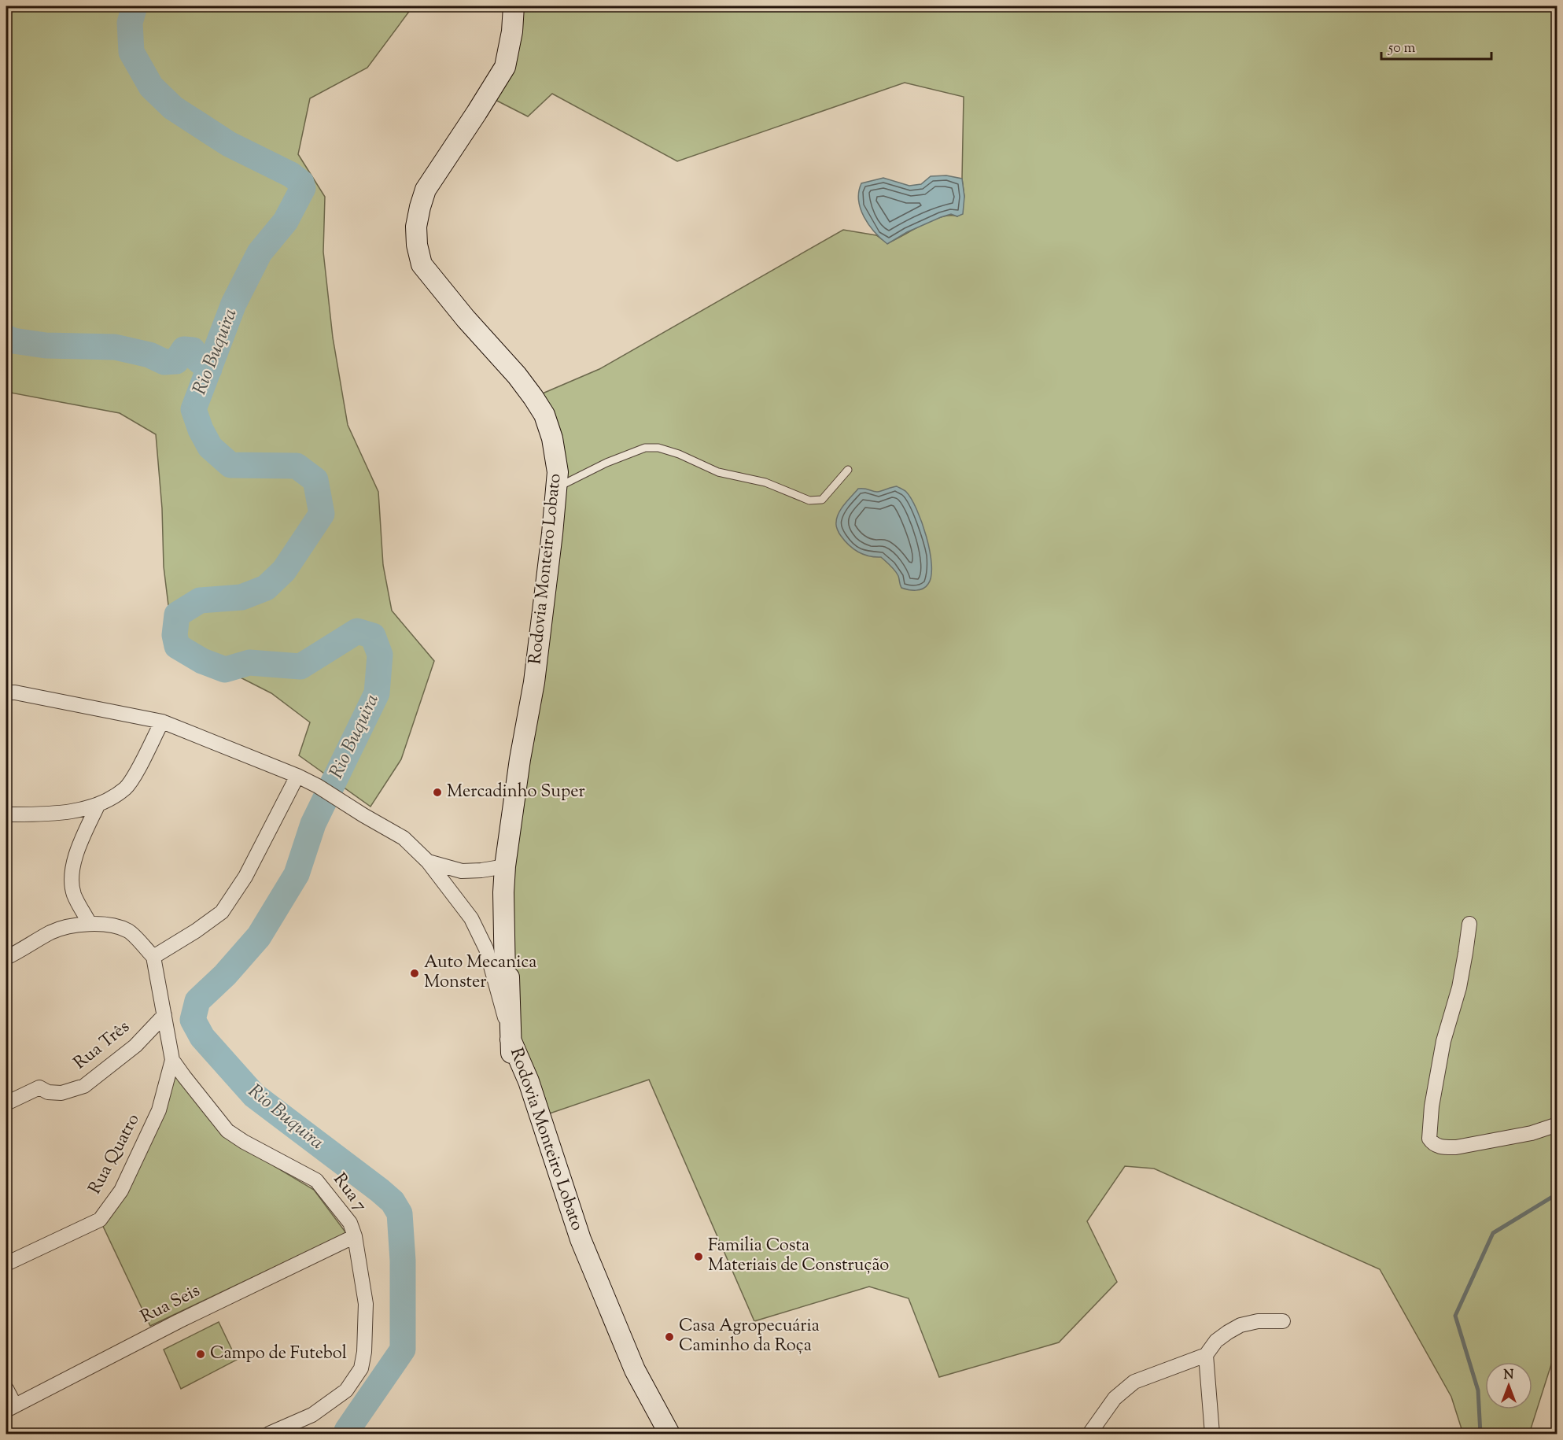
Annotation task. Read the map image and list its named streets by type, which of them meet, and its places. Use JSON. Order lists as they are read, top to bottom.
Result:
{
  "streets": {
    "main road": ["Rodovia Monteiro Lobato"],
    "street": [
      "Rua Três",
      "Rua Quatro",
      "Rua 7",
      "Rua Seis"
    ]
  },
  "crossings": [
    ["Rua Três", "Rua 7"],
    ["Rua Quatro", "Rua 7"],
    ["Rua 7", "Rua Seis"]
  ],
  "water": ["Rio Buquira"],
  "places": [
    "Mercadinho Super",
    "Auto Mecanica Monster",
    "Familia Costa Materiais de Construção",
    "Casa Agropecuária Caminho da Roça",
    "Campo de Futebol"
  ],
  "scale_bar": "50 m",
  "north": "top"
}
